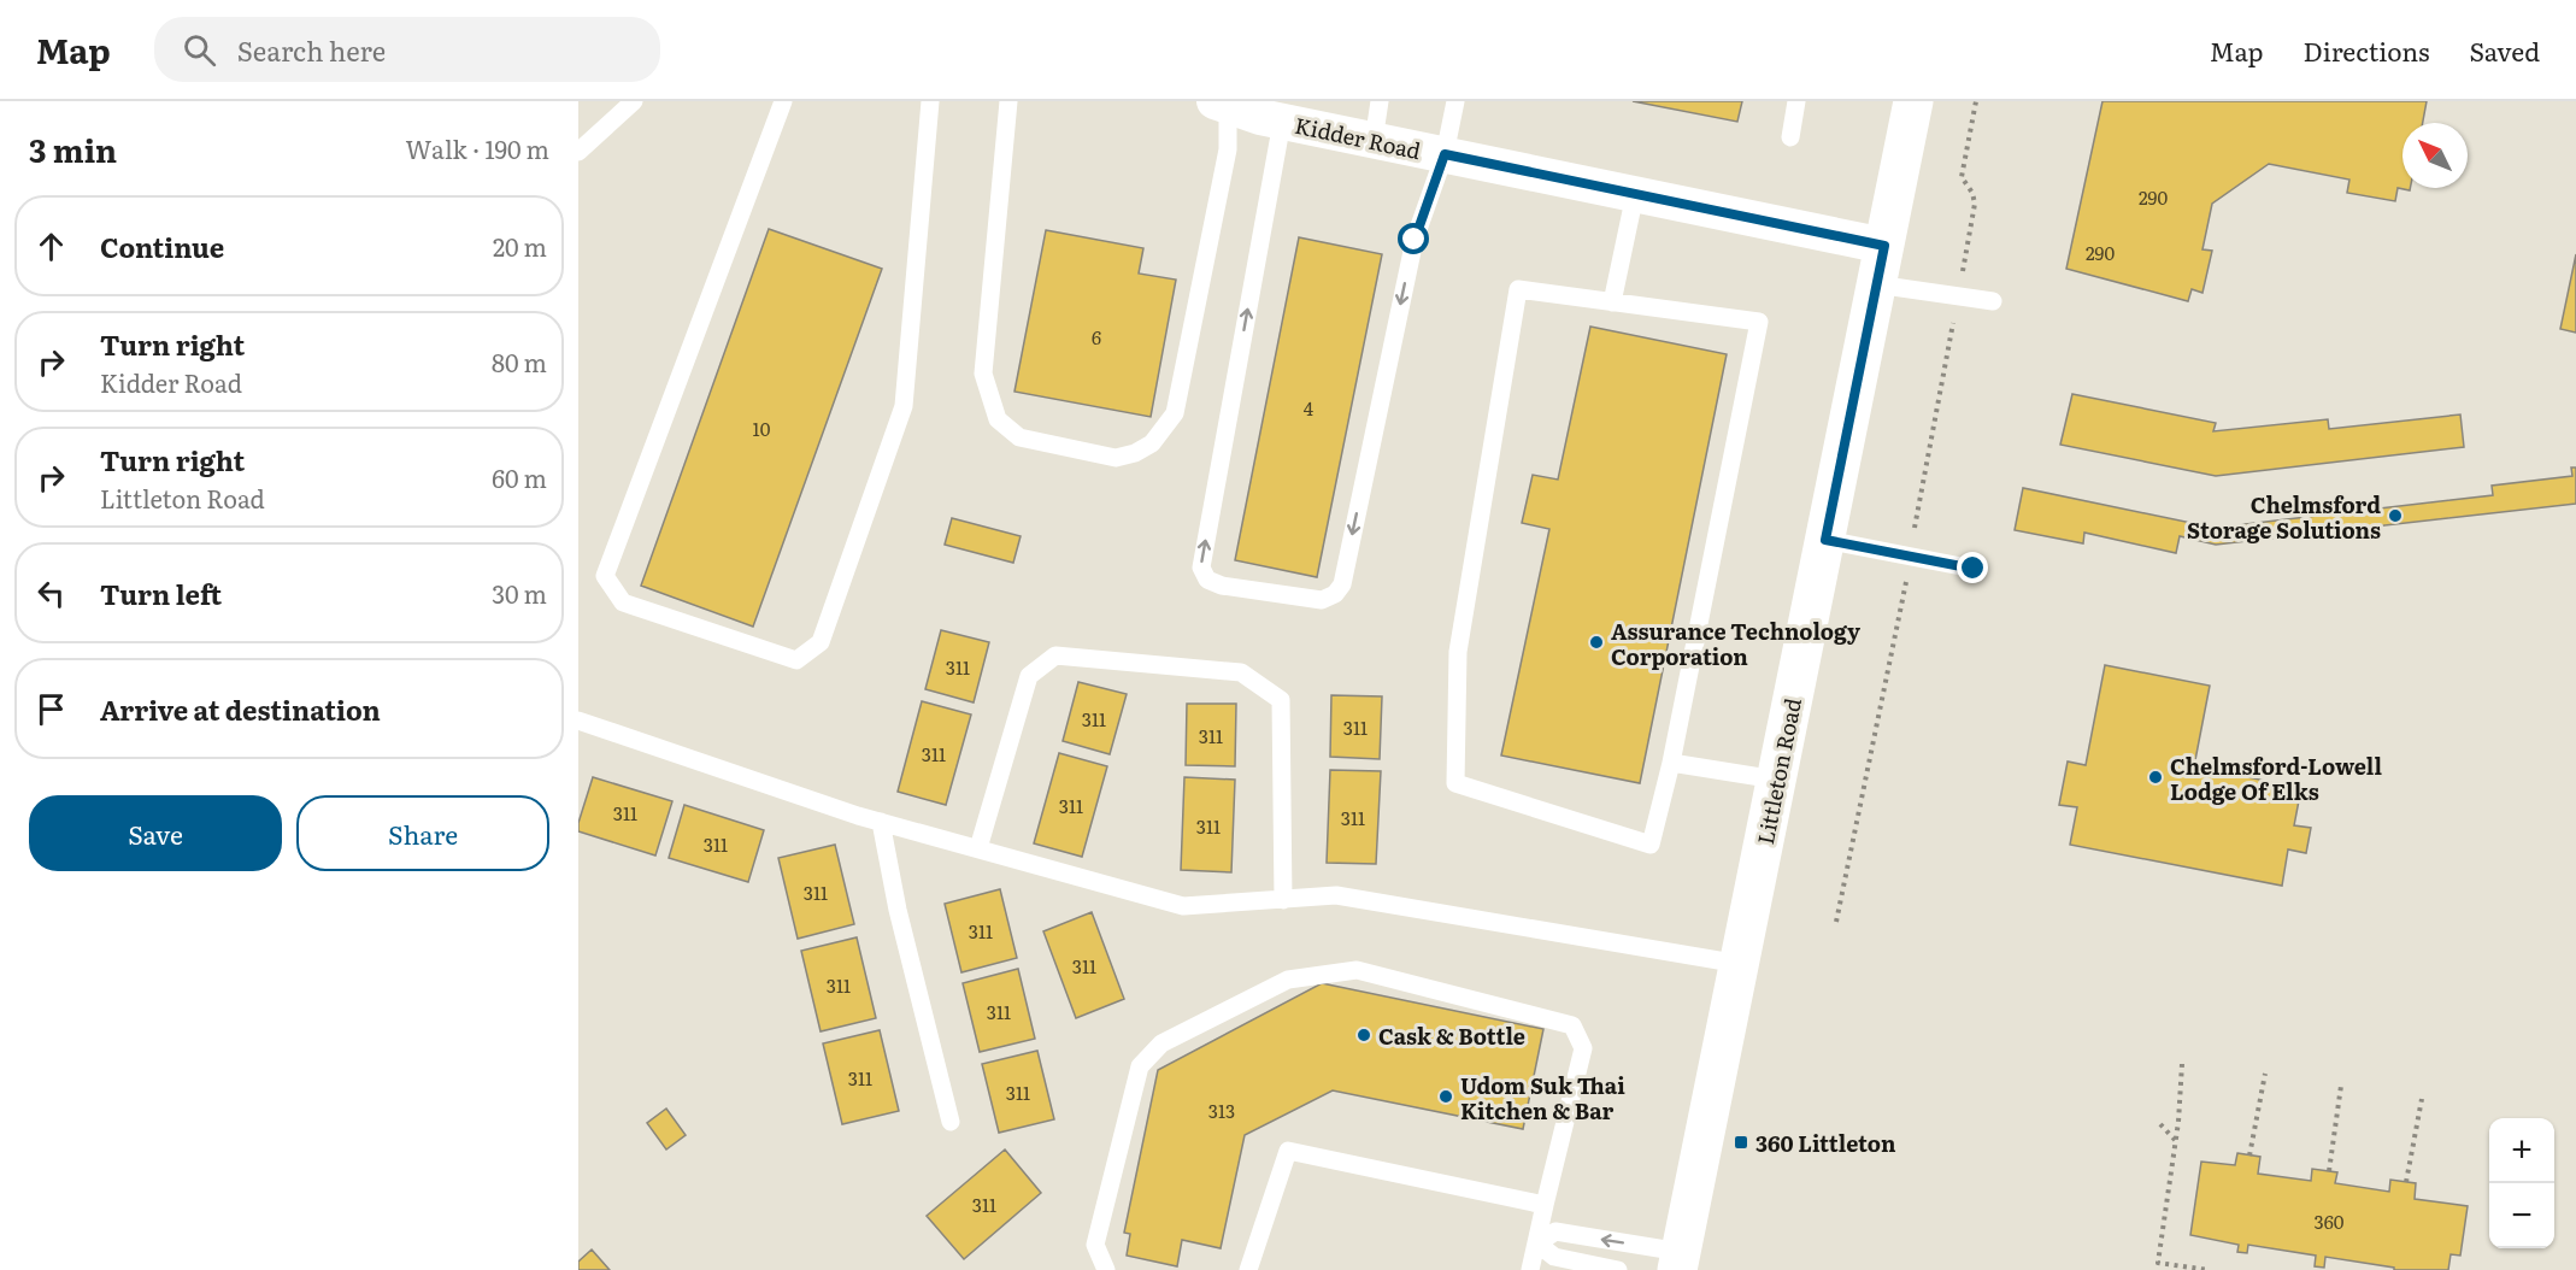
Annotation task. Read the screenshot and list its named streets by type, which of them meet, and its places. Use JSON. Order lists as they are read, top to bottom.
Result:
{
  "streets": {
    "main road": ["Littleton Road"],
    "street": ["Kidder Road"]
  },
  "crossings": [
    ["Kidder Road", "Littleton Road"]
  ],
  "places": {
    "other": [
      "Chelmsford Storage Solutions",
      "Assurance Technology Corporation",
      "Chelmsford-Lowell Lodge Of Elks",
      "Cask & Bottle",
      "Udom Suk Thai Kitchen & Bar"
    ],
    "transit": ["360 Littleton"]
  },
  "house_numbers": [
    "290",
    "290",
    "6",
    "4",
    "10",
    "311",
    "311",
    "311",
    "311",
    "311",
    "311",
    "311",
    "311",
    "311",
    "311",
    "311",
    "311",
    "311",
    "311",
    "311",
    "311",
    "311",
    "313",
    "311",
    "360"
  ],
  "north": "top left",
  "page": {
    "header": "Map",
    "search": "Search here",
    "nav": ["Map", "Directions", "Saved"],
    "heading": ["3 min", "Walk · 190 m"],
    "list": [
      ["Continue", "20 m"],
      ["Turn right", "Kidder Road", "80 m"],
      ["Turn right", "Littleton Road", "60 m"],
      ["Turn left", "30 m"],
      "Arrive at destination"
    ],
    "buttons": ["Save", "Share"],
    "map_buttons": ["+", "−"]
  }
}
